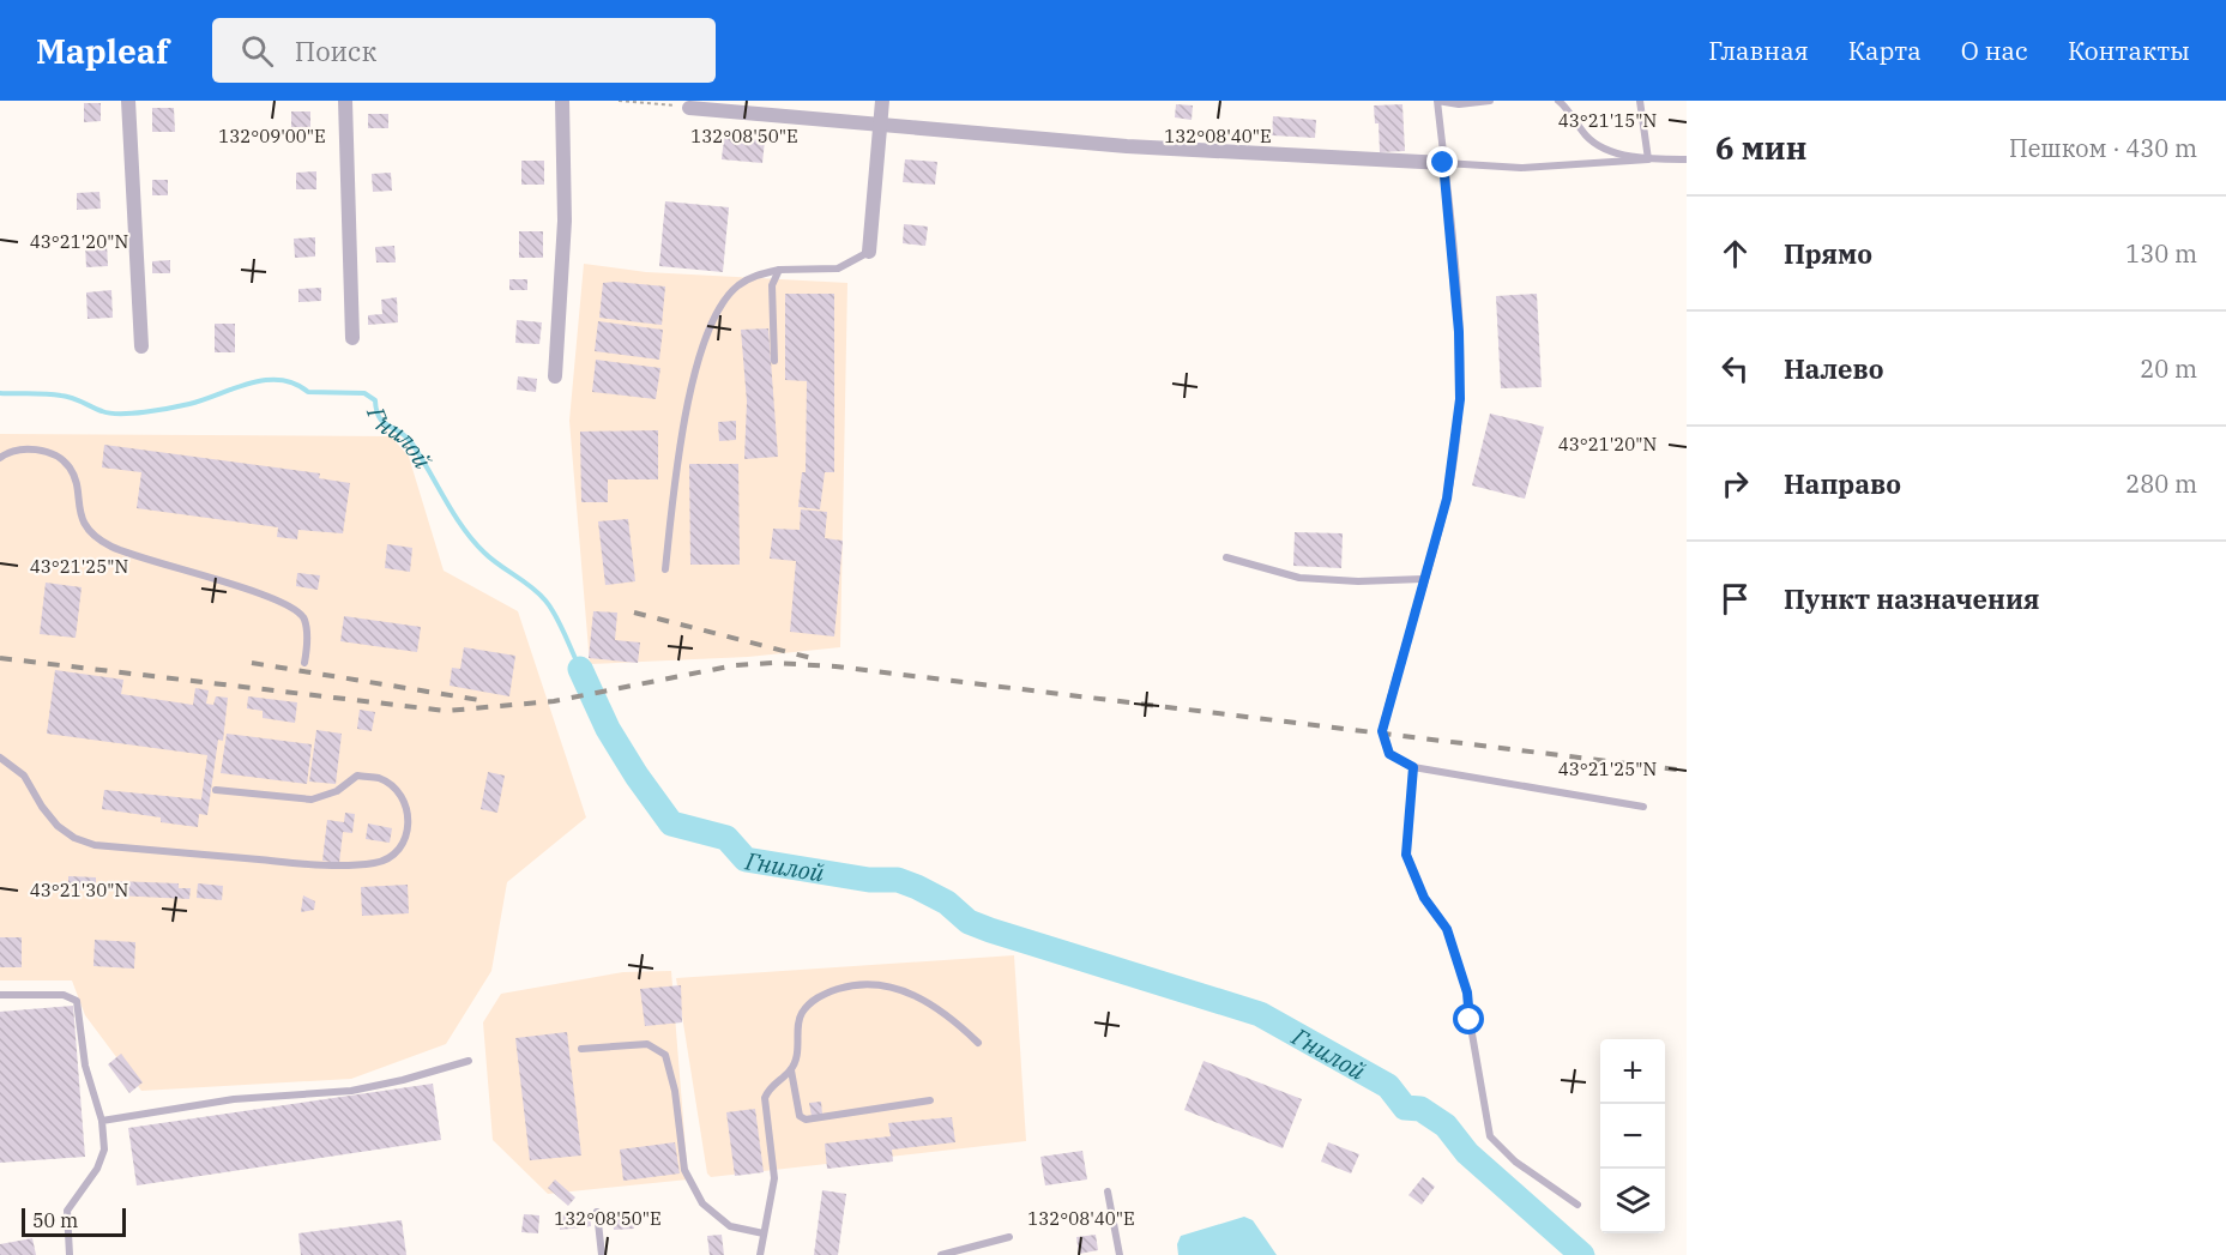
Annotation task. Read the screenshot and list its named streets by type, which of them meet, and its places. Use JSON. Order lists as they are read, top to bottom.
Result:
{
  "water": ["Гнилой"],
  "scale_bar": "50 m",
  "page": {
    "header": "Mapleaf",
    "search": "Поиск",
    "nav": [
      "Главная",
      "Карта",
      "О нас",
      "Контакты"
    ],
    "heading": ["6 мин", "Пешком · 430 m"],
    "list": [
      ["Прямо", "130 m"],
      ["Налево", "20 m"],
      ["Направо", "280 m"],
      "Пункт назначения"
    ],
    "map_buttons": ["+", "−"],
    "scale": "50 m"
  },
  "coordinates": [
    "43°21'15\"N",
    "132°09'00\"E",
    "132°08'50\"E",
    "132°08'40\"E",
    "43°21'20\"N",
    "43°21'25\"N",
    "43°21'30\"N"
  ]
}
